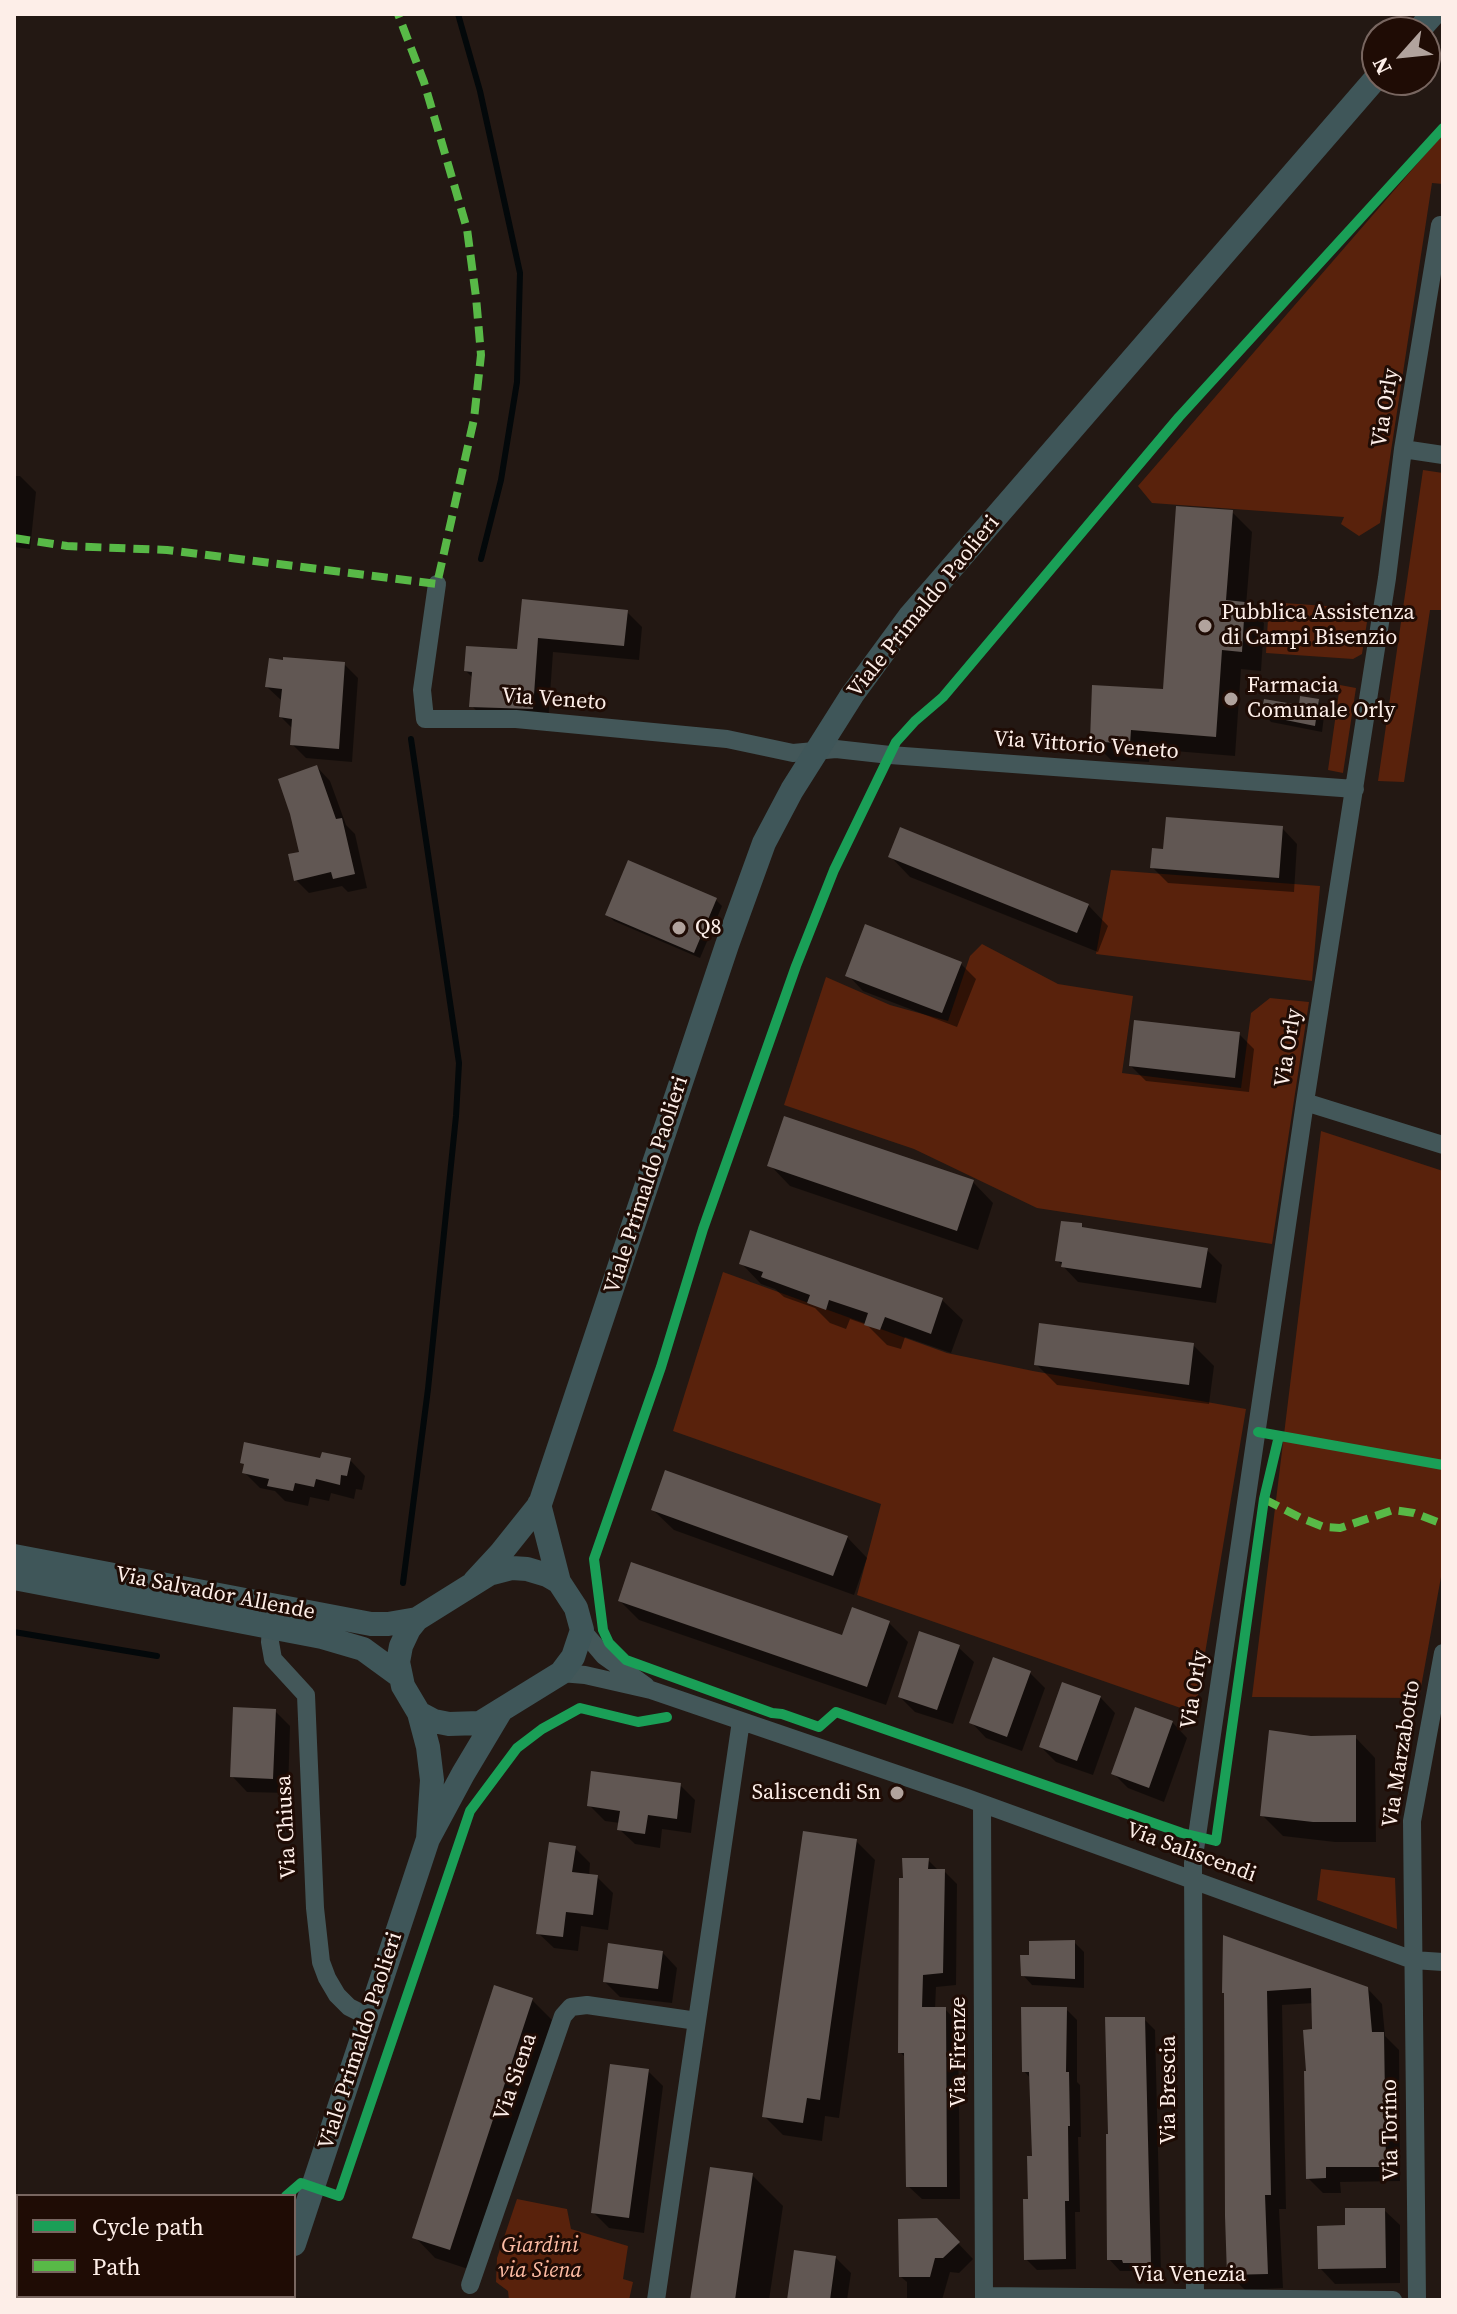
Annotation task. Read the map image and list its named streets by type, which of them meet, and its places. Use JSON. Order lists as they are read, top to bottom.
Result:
{
  "streets": {
    "main road": ["Viale Primaldo Paolieri", "Via Salvador Allende"],
    "street": [
      "Via Orly",
      "Via Veneto",
      "Via Vittorio Veneto",
      "Via Marzabotto",
      "Via Chiusa",
      "Via Saliscendi",
      "Via Firenze",
      "Via Siena",
      "Via Brescia",
      "Via Torino",
      "Via Venezia"
    ]
  },
  "crossings": [
    ["Via Orly", "Via Vittorio Veneto"],
    ["Via Orly", "Via Saliscendi"],
    ["Via Orly", "Via Brescia"],
    ["Viale Primaldo Paolieri", "Via Veneto"],
    ["Viale Primaldo Paolieri", "Via Vittorio Veneto"],
    ["Viale Primaldo Paolieri", "Via Salvador Allende"],
    ["Viale Primaldo Paolieri", "Via Chiusa"],
    ["Viale Primaldo Paolieri", "Via Saliscendi"],
    ["Via Veneto", "Via Vittorio Veneto"],
    ["Via Salvador Allende", "Via Chiusa"],
    ["Via Salvador Allende", "Via Saliscendi"],
    ["Via Marzabotto", "Via Saliscendi"],
    ["Via Marzabotto", "Via Torino"],
    ["Via Saliscendi", "Via Firenze"],
    ["Via Saliscendi", "Via Brescia"],
    ["Via Saliscendi", "Via Torino"],
    ["Via Firenze", "Via Venezia"],
    ["Via Brescia", "Via Venezia"]
  ],
  "parks": ["Giardini via Siena"],
  "places": [
    "Pubblica Assistenza di Campi Bisenzio",
    "Farmacia Comunale Orly",
    "Q8",
    "Saliscendi Sn"
  ],
  "legend": ["Cycle path", "Path"],
  "north": "bottom left"
}
